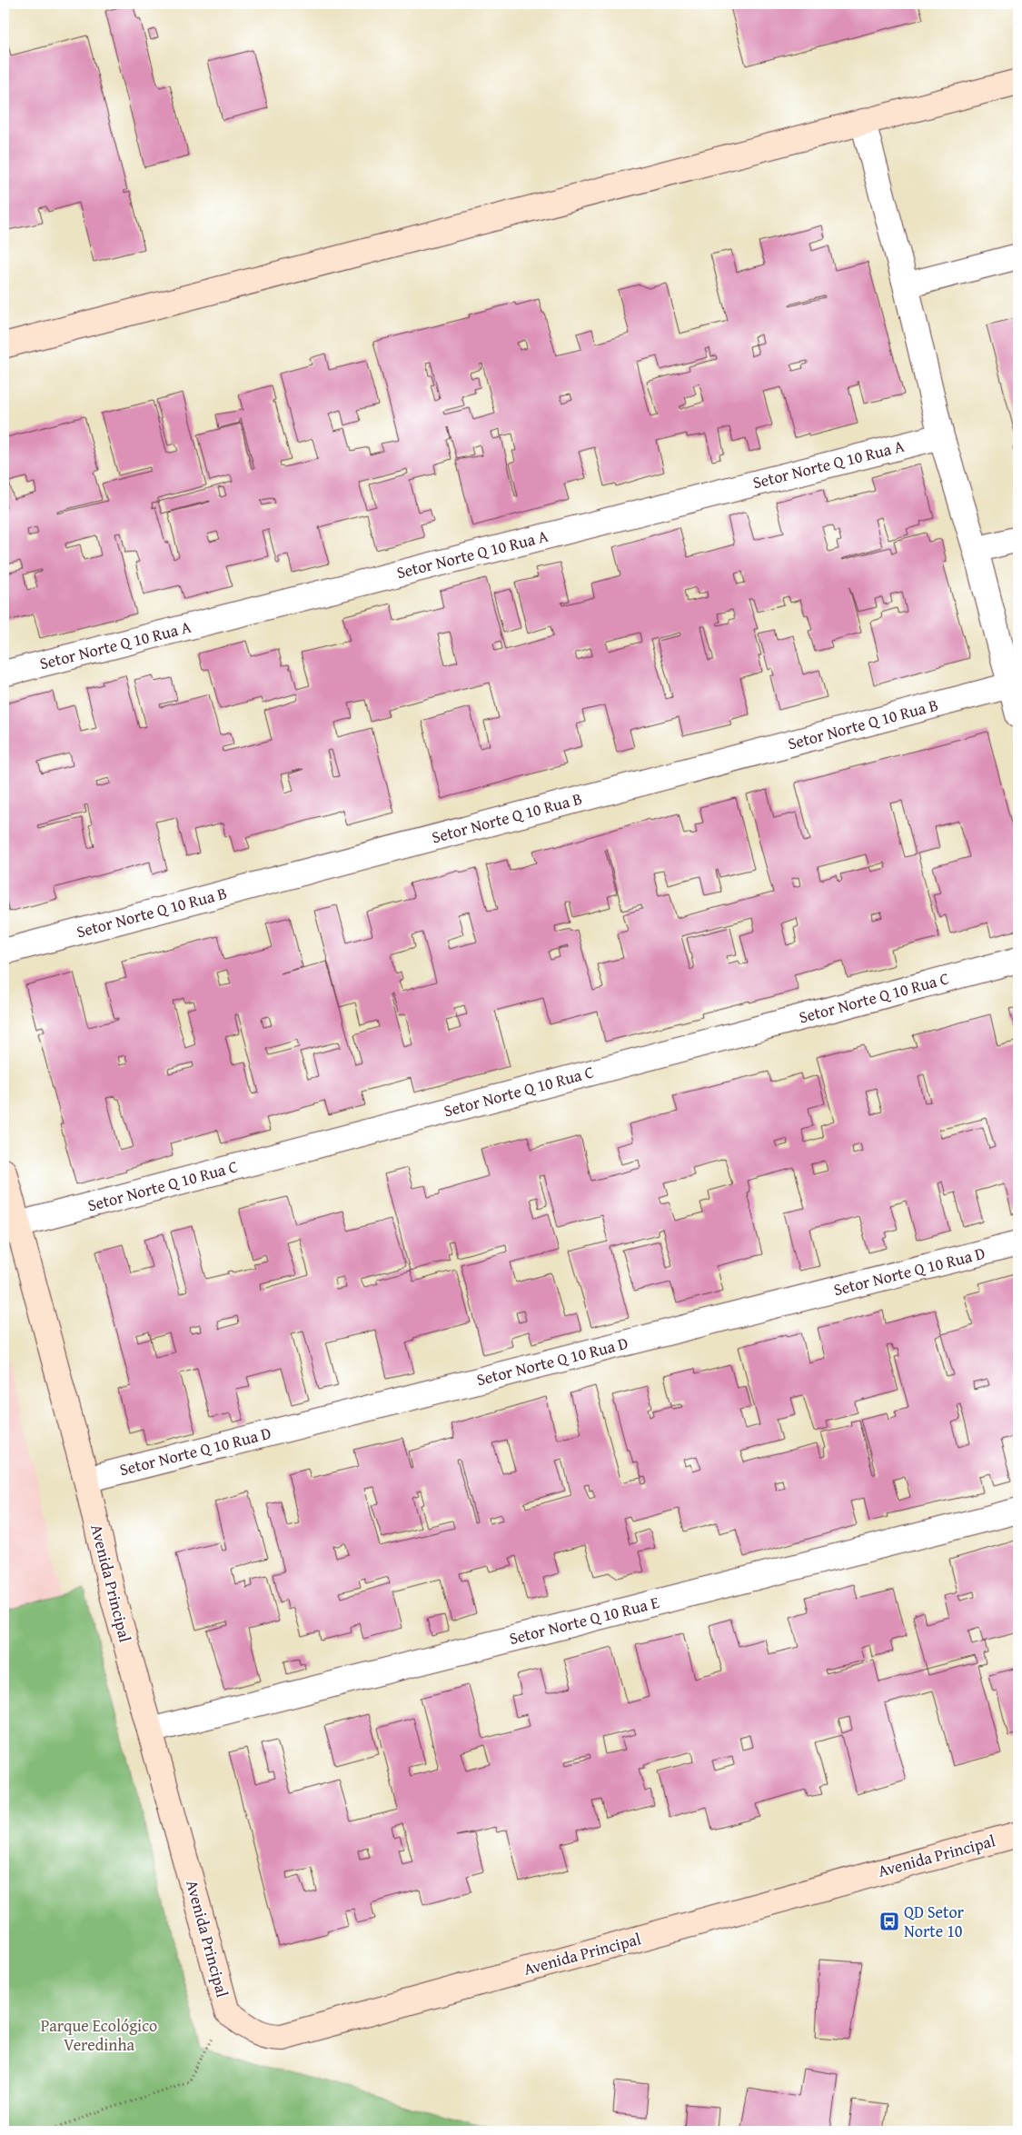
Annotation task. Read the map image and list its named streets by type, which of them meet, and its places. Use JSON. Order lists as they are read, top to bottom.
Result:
{
  "streets": {
    "street": [
      "Setor Norte Q 10 Rua A",
      "Setor Norte Q 10 Rua B",
      "Setor Norte Q 10 Rua C",
      "Setor Norte Q 10 Rua D",
      "Avenida Principal",
      "Setor Norte Q 10 Rua E"
    ]
  },
  "crossings": [
    ["Setor Norte Q 10 Rua C", "Avenida Principal"],
    ["Setor Norte Q 10 Rua D", "Avenida Principal"],
    ["Avenida Principal", "Setor Norte Q 10 Rua E"]
  ],
  "parks": ["Parque Ecológico Veredinha"],
  "places": {
    "bus stop": ["QD Setor Norte 10"]
  }
}
